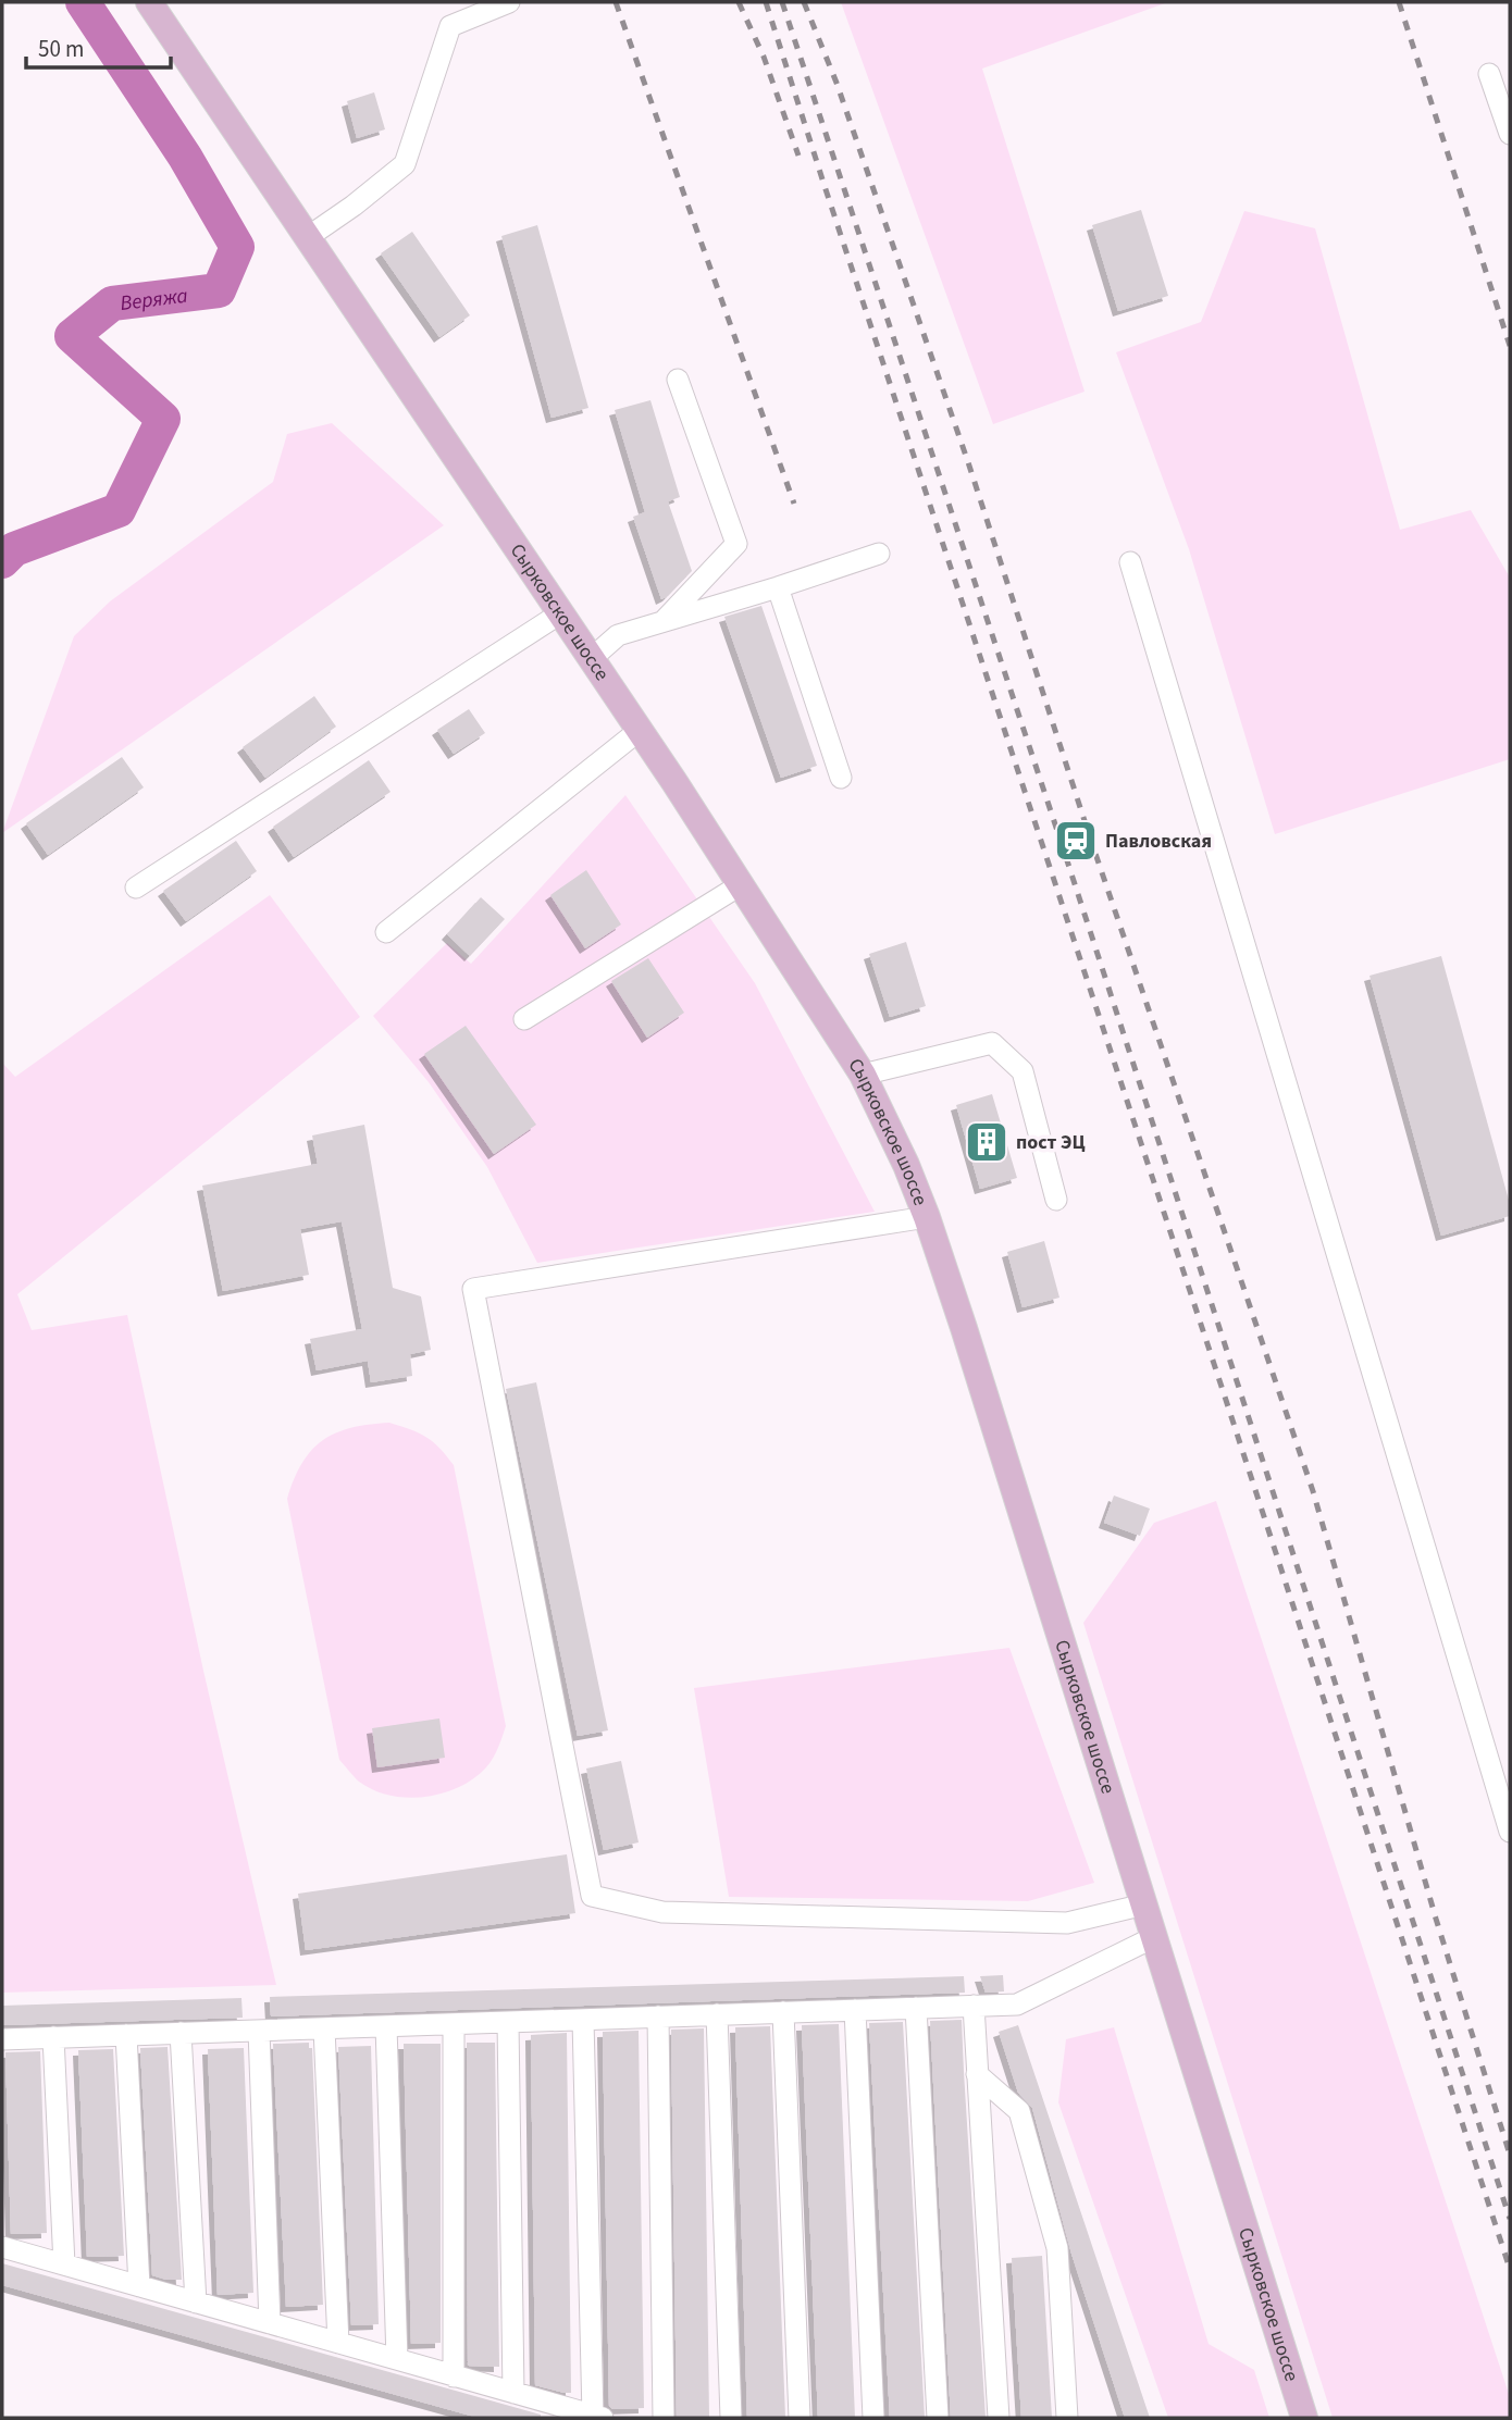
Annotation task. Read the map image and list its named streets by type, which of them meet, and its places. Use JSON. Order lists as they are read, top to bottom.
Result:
{
  "streets": {
    "main road": ["Сырковское шоссе"]
  },
  "water": ["Веряжа"],
  "places": {
    "station": ["Павловская"],
    "building": ["пост ЭЦ"]
  },
  "scale_bar": "50 m"
}
